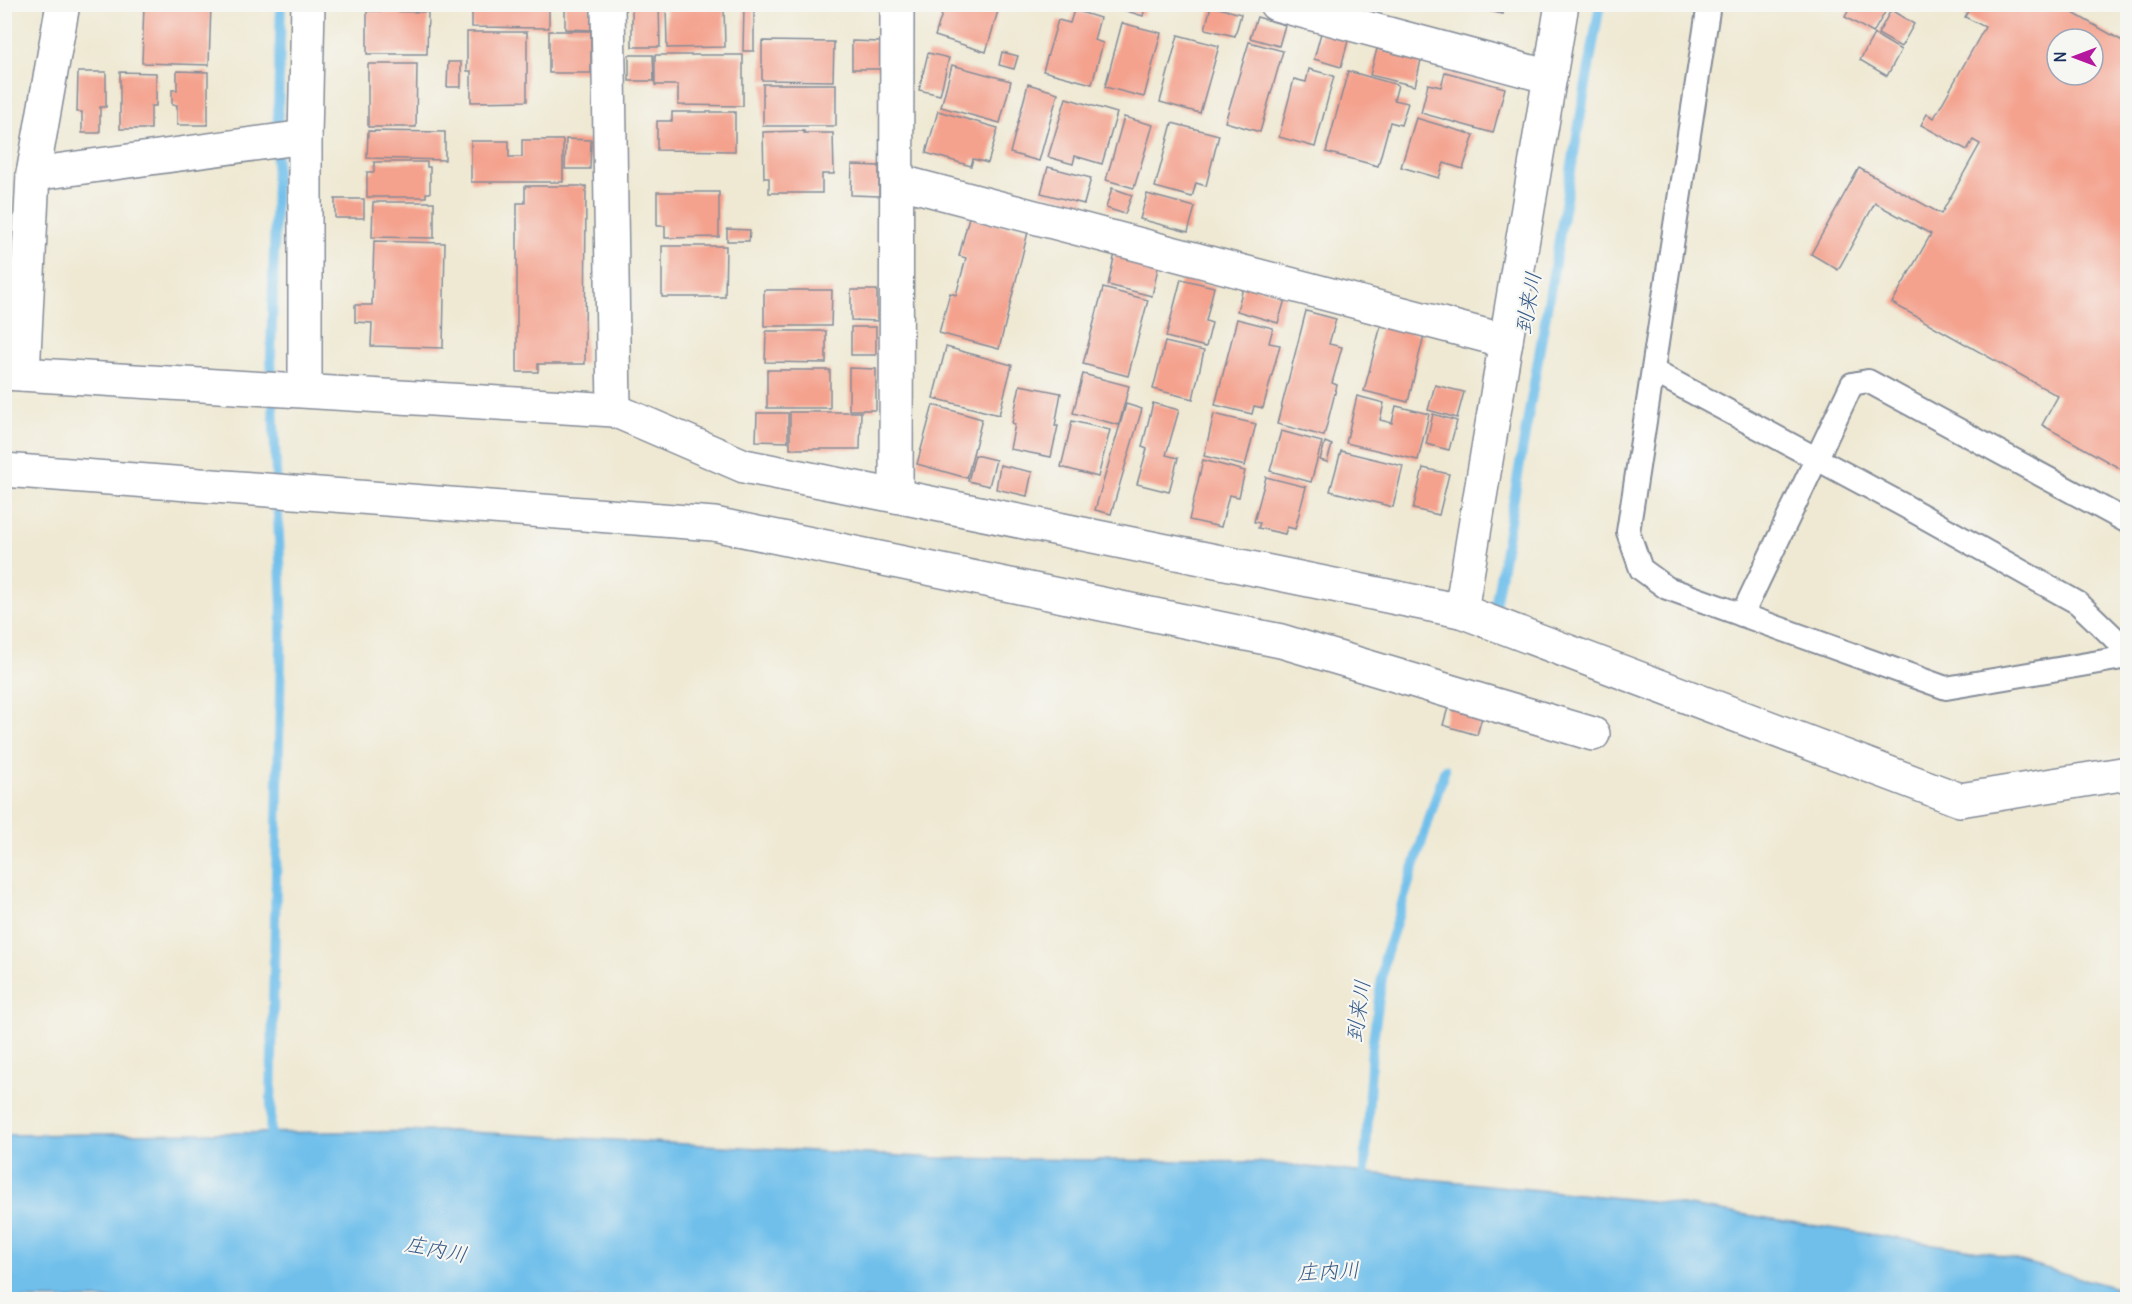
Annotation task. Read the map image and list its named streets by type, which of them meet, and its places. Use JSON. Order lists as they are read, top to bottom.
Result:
{
  "water": ["到来川", "庄内川"],
  "north": "left"
}
